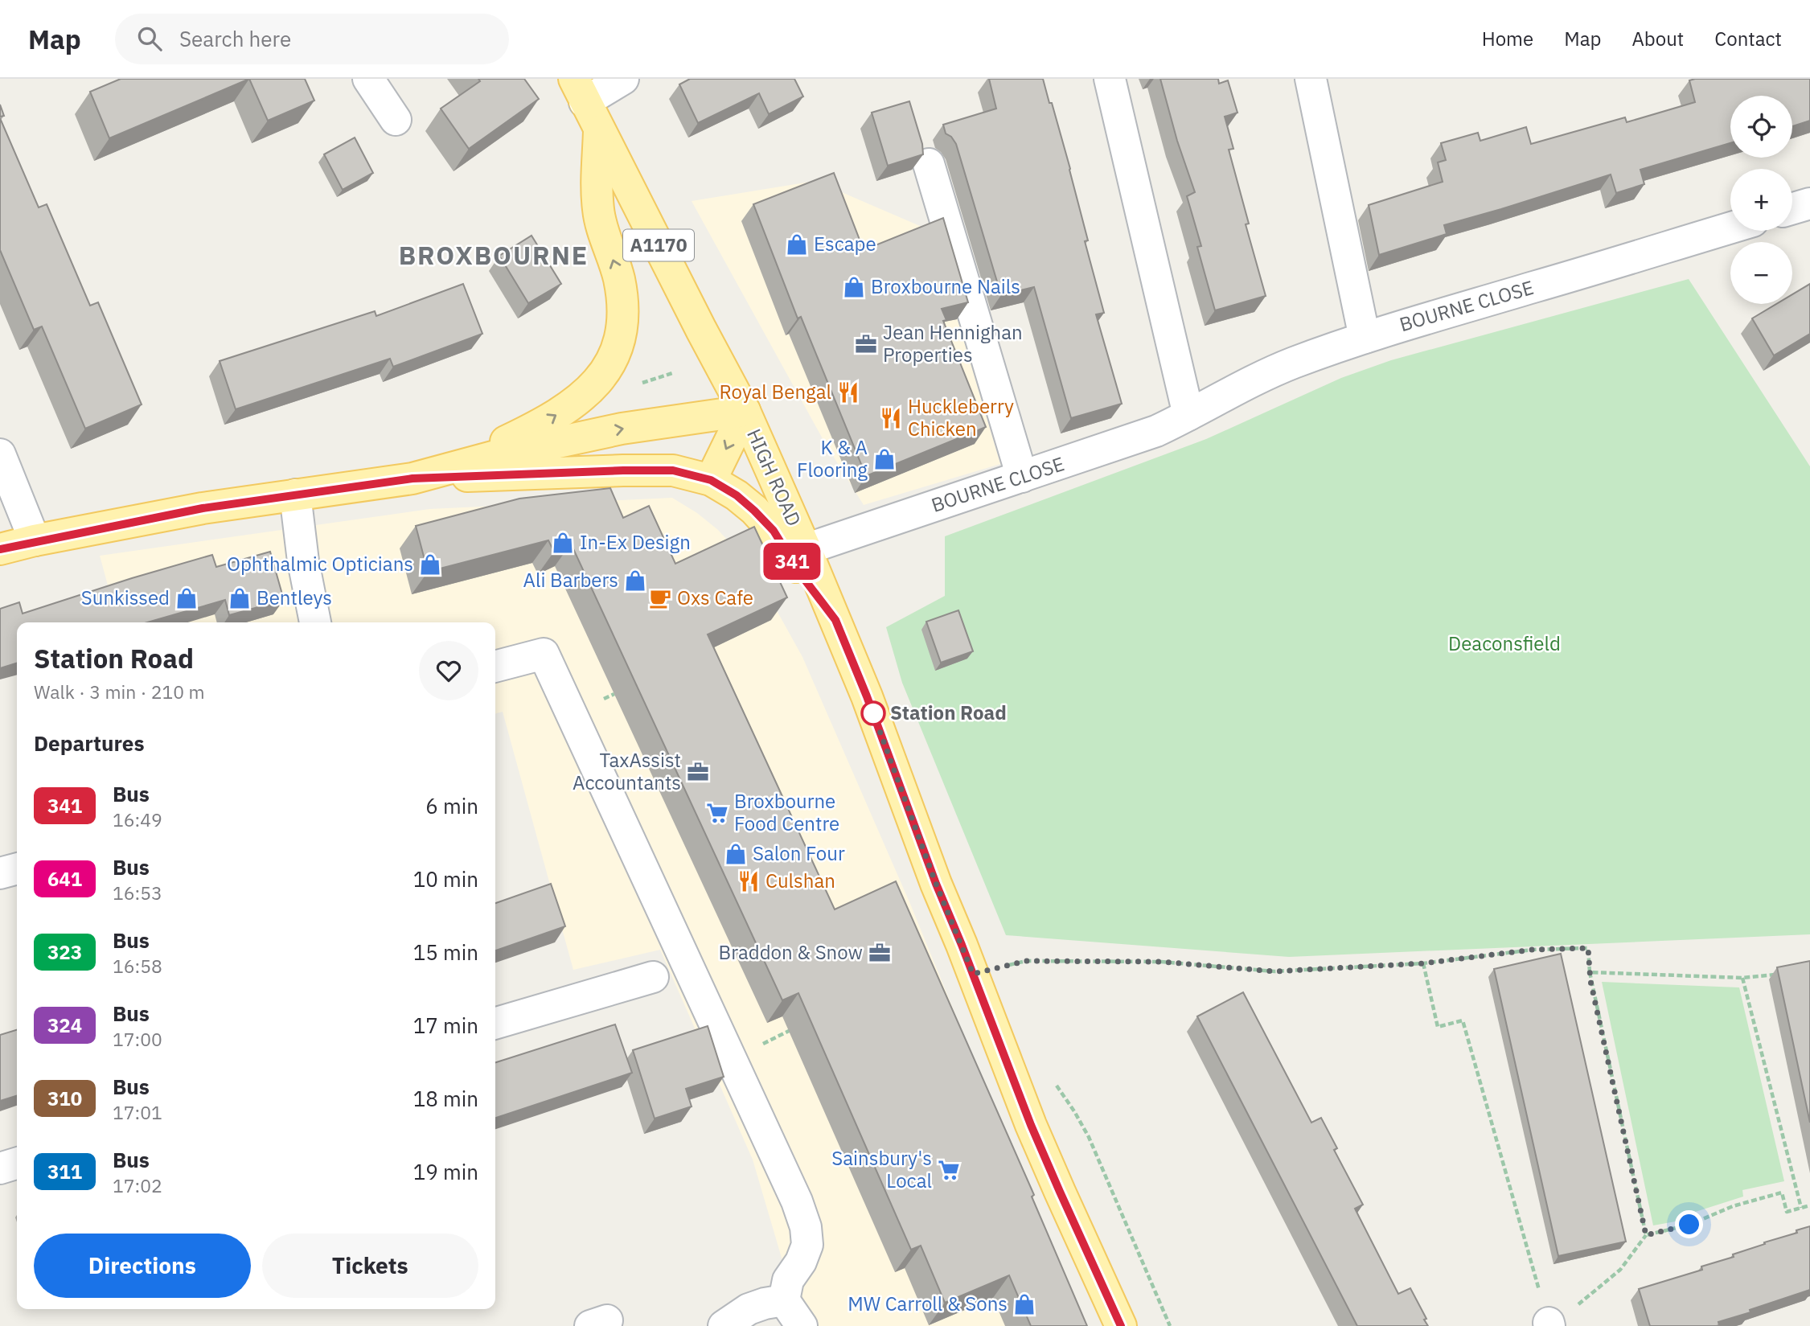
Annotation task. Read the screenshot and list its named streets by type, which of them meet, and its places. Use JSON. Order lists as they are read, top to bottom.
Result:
{
  "streets": {
    "main road": ["A1170", "HIGH ROAD"],
    "street": ["BOURNE CLOSE"]
  },
  "crossings": [
    ["A1170", "HIGH ROAD"],
    ["BOURNE CLOSE", "HIGH ROAD"]
  ],
  "districts": ["BROXBOURNE"],
  "parks": ["Deaconsfield"],
  "places": {
    "shop": [
      "Escape",
      "Broxbourne Nails",
      "K & A Flooring",
      "In-Ex Design",
      "Ophthalmic Opticians",
      "Ali Barbers",
      "Sunkissed",
      "Bentleys",
      "Salon Four",
      "MW Carroll & Sons"
    ],
    "office": ["Jean Hennighan Properties", "TaxAssist Accountants", "Braddon & Snow"],
    "restaurant": ["Royal Bengal", "Huckleberry Chicken", "Culshan"],
    "cafe": ["Oxs Cafe"],
    "other": ["Station Road"],
    "supermarket": ["Broxbourne Food Centre", "Sainsbury's Local"]
  },
  "lines": ["bus line 341"],
  "page": {
    "header": "Map",
    "search": "Search here",
    "nav": [
      "Home",
      "Map",
      "About",
      "Contact"
    ],
    "on_map": "341",
    "map_buttons": ["+", "−"],
    "heading": [
      ["Station Road", "Walk · 3 min · 210 m"],
      "Departures"
    ],
    "list": [
      {
        "mark": "341",
        "name": "Bus",
        "note": "16:49",
        "value": "6 min"
      },
      {
        "mark": "641",
        "name": "Bus",
        "note": "16:53",
        "value": "10 min"
      },
      {
        "mark": "323",
        "name": "Bus",
        "note": "16:58",
        "value": "15 min"
      },
      {
        "mark": "324",
        "name": "Bus",
        "note": "17:00",
        "value": "17 min"
      },
      {
        "mark": "310",
        "name": "Bus",
        "note": "17:01",
        "value": "18 min"
      },
      {
        "mark": "311",
        "name": "Bus",
        "note": "17:02",
        "value": "19 min"
      }
    ],
    "buttons": ["Directions", "Tickets"]
  }
}
